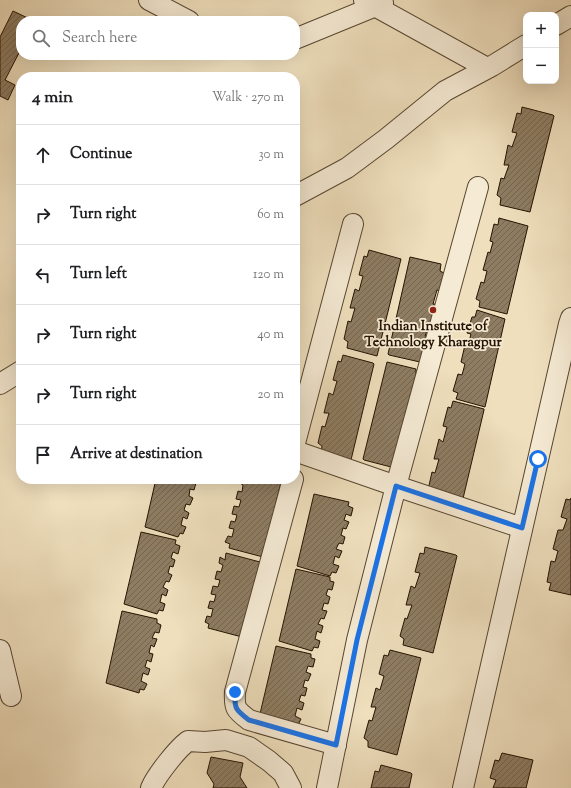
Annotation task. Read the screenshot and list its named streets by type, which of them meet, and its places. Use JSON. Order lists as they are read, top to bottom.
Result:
{
  "places": ["Indian Institute of Technology Kharagpur"],
  "page": {
    "map_buttons": ["+", "−"],
    "search": "Search here",
    "heading": ["4 min", "Walk · 270 m"],
    "list": [
      ["Continue", "30 m"],
      ["Turn right", "60 m"],
      ["Turn left", "120 m"],
      ["Turn right", "40 m"],
      ["Turn right", "20 m"],
      "Arrive at destination"
    ]
  }
}
